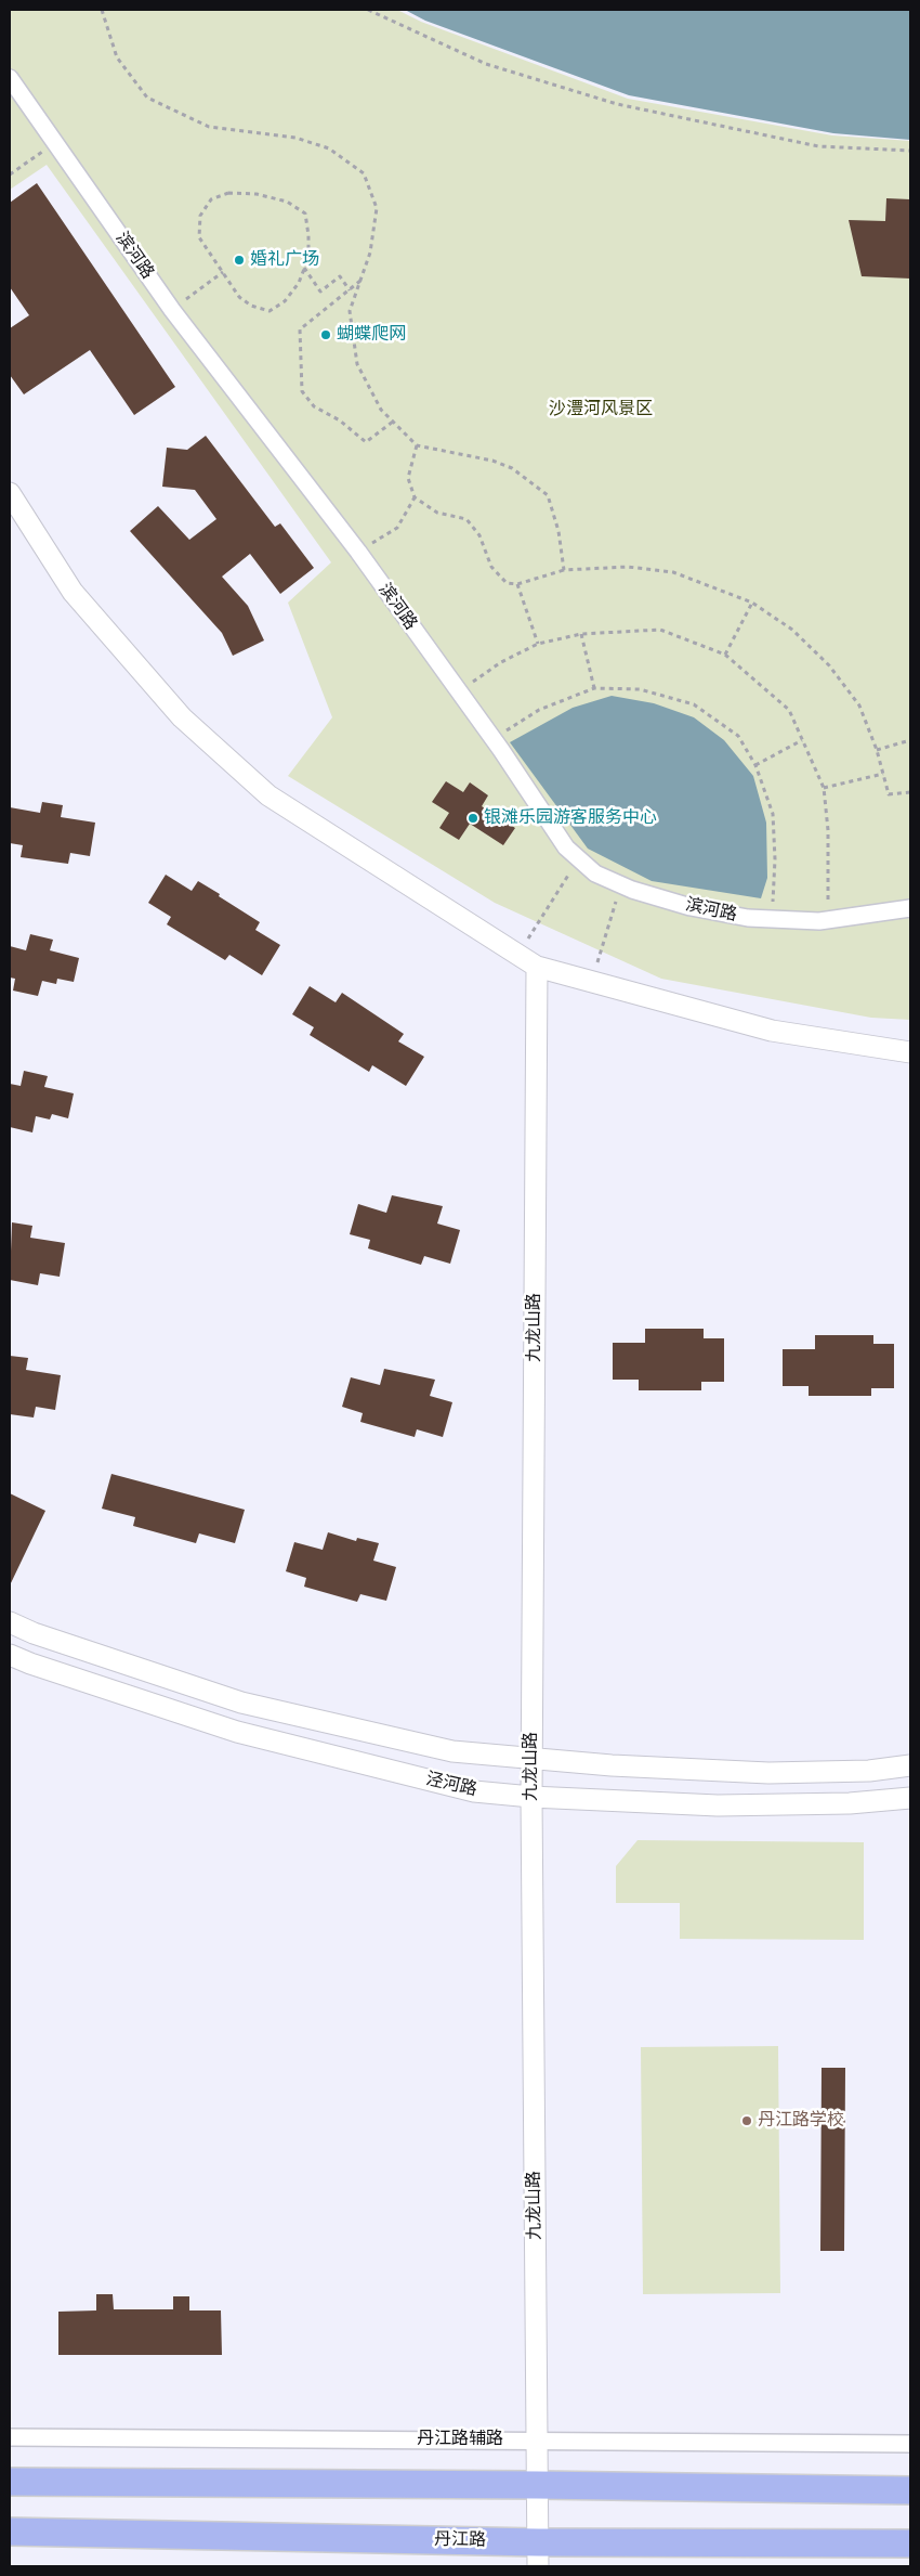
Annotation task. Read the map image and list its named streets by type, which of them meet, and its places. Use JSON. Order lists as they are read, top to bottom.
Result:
{
  "streets": {
    "highway": ["丹江路"],
    "street": [
      "滨河路",
      "九龙山路",
      "泾河路",
      "丹江路辅路"
    ]
  },
  "crossings": [
    ["九龙山路", "泾河路"],
    ["九龙山路", "丹江路辅路"],
    ["九龙山路", "丹江路"]
  ],
  "parks": ["沙澧河风景区"],
  "places": [
    "婚礼广场",
    "蝴蝶爬网",
    "银滩乐园游客服务中心",
    "丹江路学校"
  ]
}
